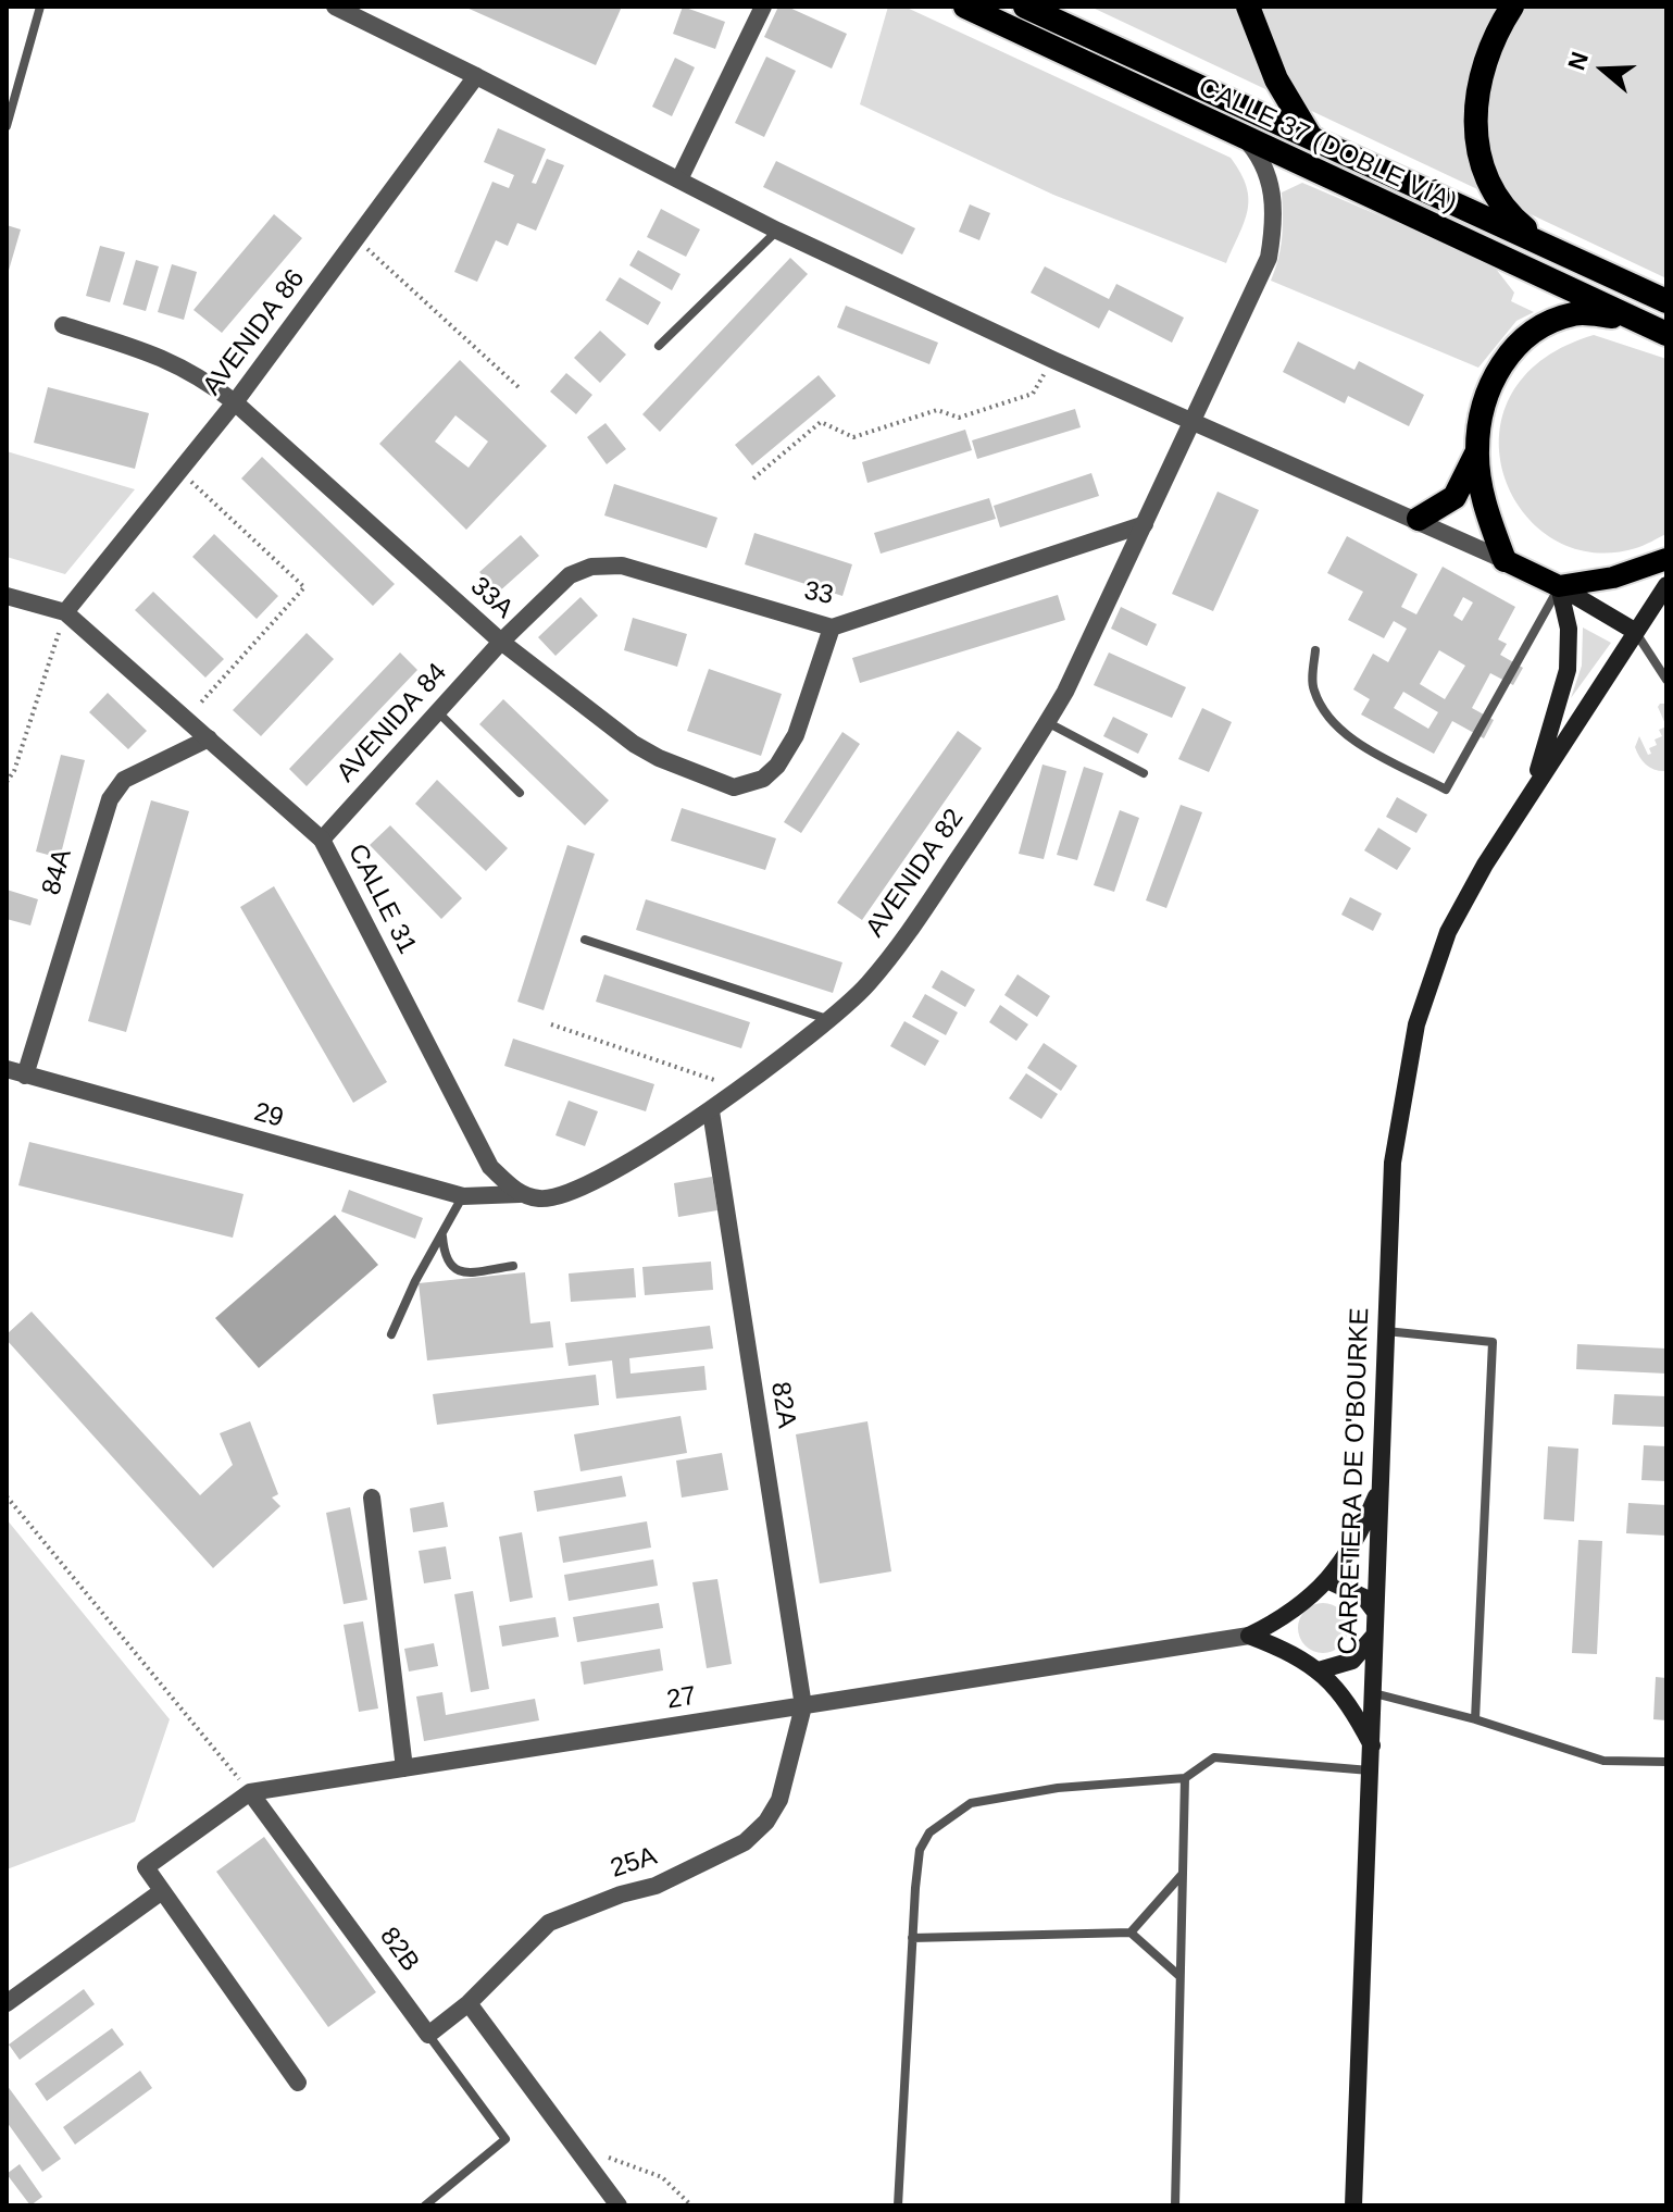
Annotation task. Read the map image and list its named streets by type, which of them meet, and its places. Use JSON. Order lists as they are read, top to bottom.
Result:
{
  "streets": {
    "highway": ["CALLE 37 (DOBLE VÍA)"],
    "main road": ["CARRETERA DE O'BOURKE"],
    "street": [
      "AVENIDA 86",
      "33",
      "33A",
      "AVENIDA 84",
      "84A",
      "AVENIDA 82",
      "CALLE 31",
      "29",
      "82A",
      "27",
      "25A",
      "82B"
    ]
  },
  "crossings": [
    ["CALLE 37 (DOBLE VÍA)", "AVENIDA 82"],
    ["AVENIDA 86", "33A"],
    ["AVENIDA 86", "CALLE 31"],
    ["33", "33A"],
    ["33", "AVENIDA 84"],
    ["33", "AVENIDA 82"],
    ["33A", "AVENIDA 84"],
    ["AVENIDA 84", "CALLE 31"],
    ["84A", "CALLE 31"],
    ["84A", "29"],
    ["AVENIDA 82", "CALLE 31"],
    ["AVENIDA 82", "29"],
    ["AVENIDA 82", "82A"],
    ["CALLE 31", "29"],
    ["82A", "27"],
    ["82A", "25A"],
    ["27", "25A"],
    ["27", "82B"],
    ["25A", "82B"]
  ],
  "north": "left"
}
